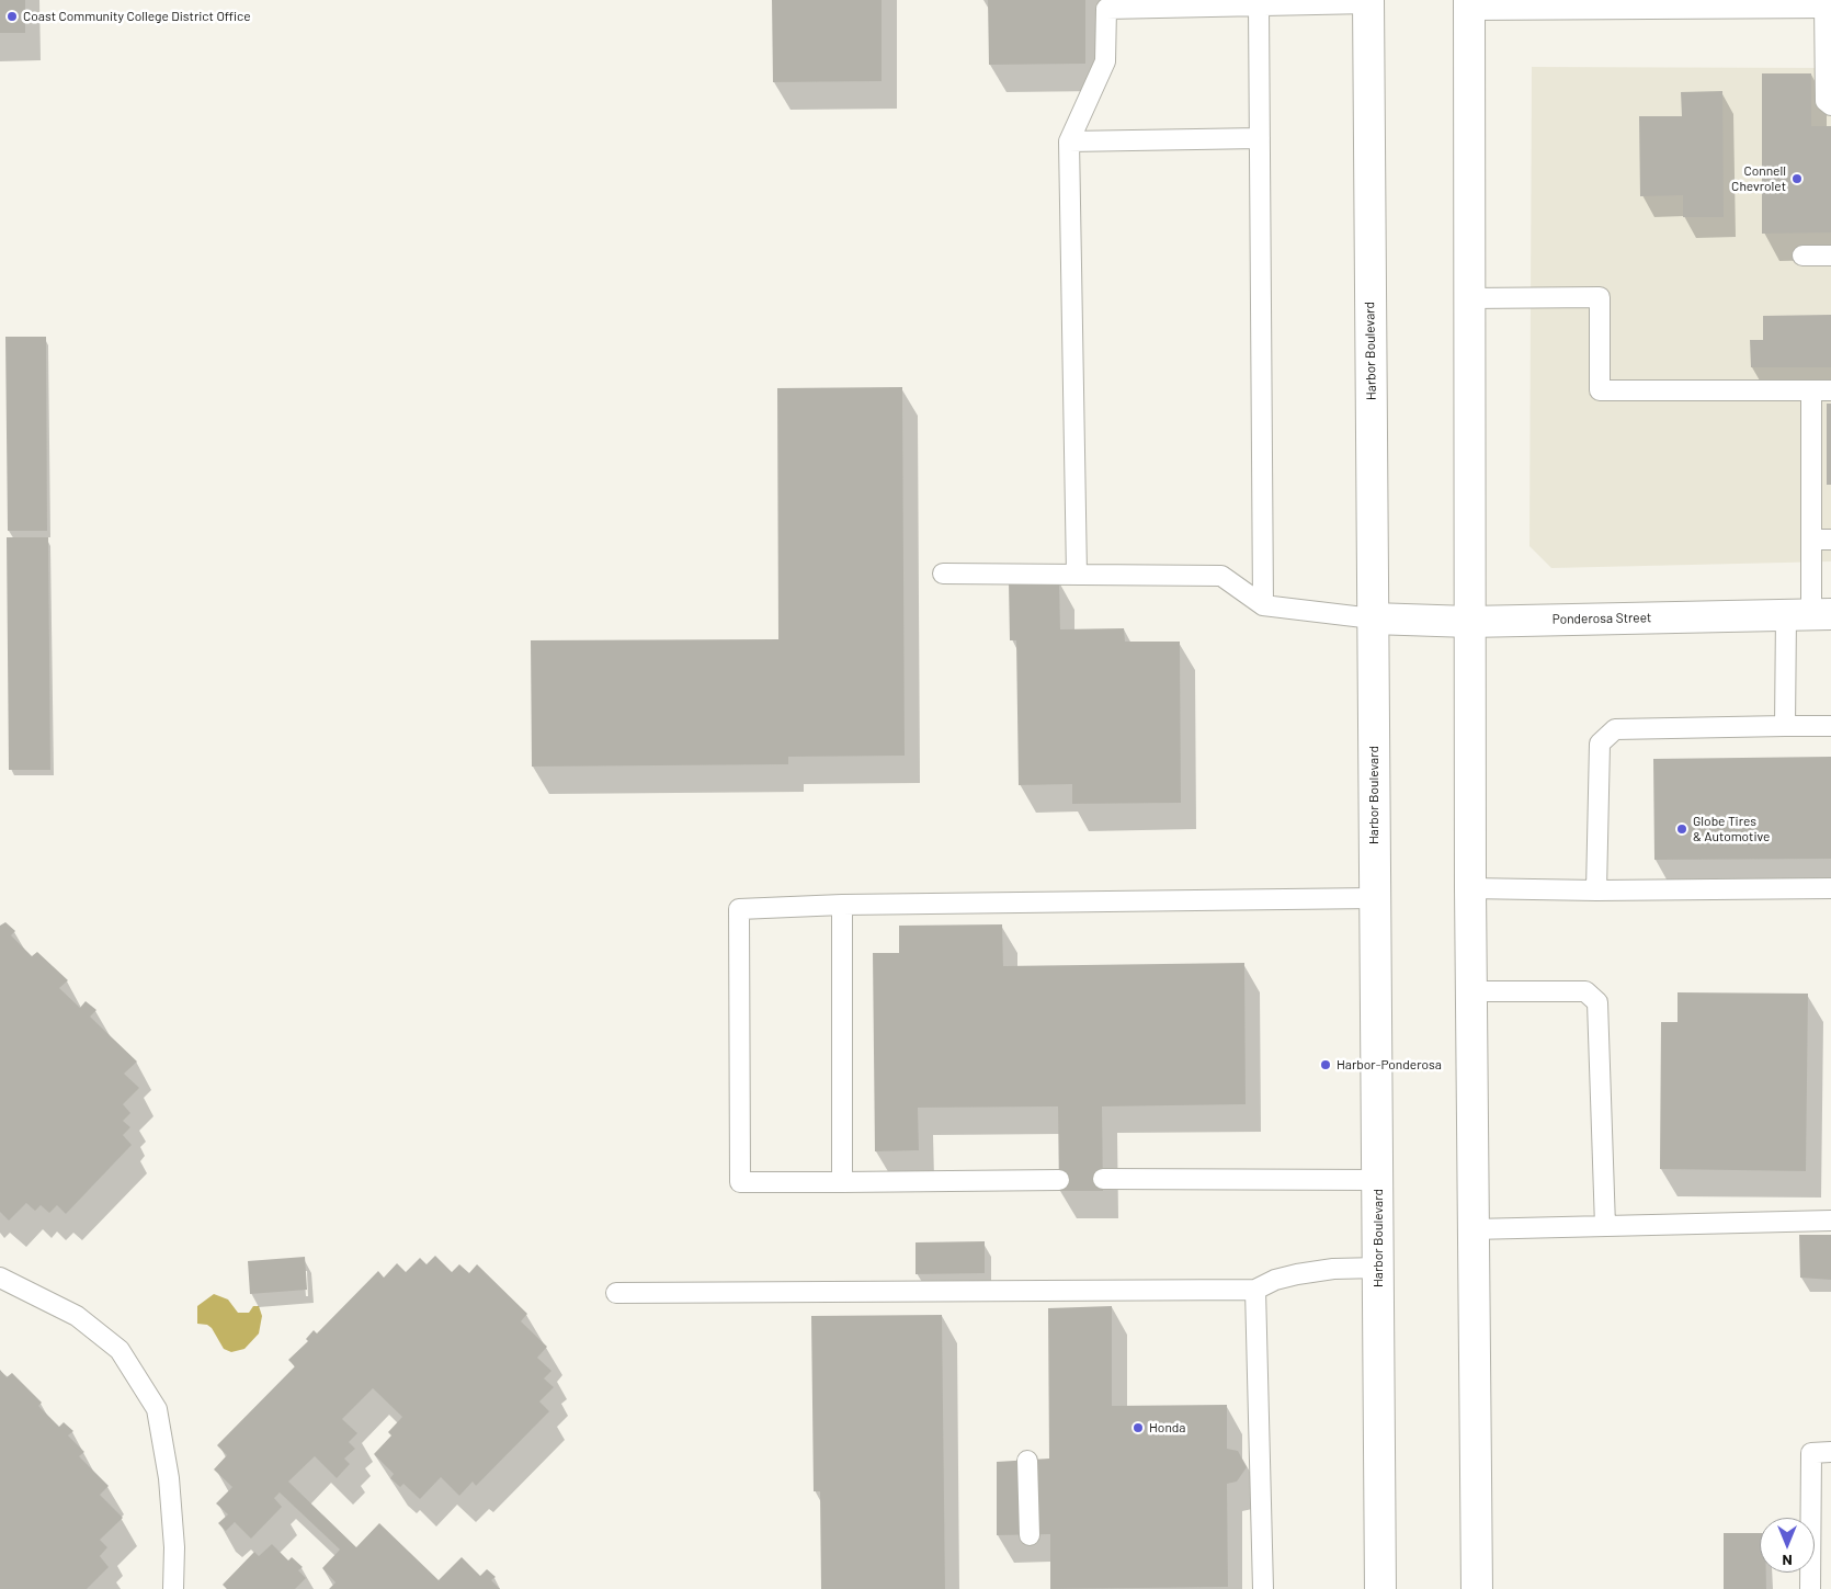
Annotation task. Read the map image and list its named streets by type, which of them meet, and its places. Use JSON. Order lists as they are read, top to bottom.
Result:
{
  "streets": {
    "main road": ["Harbor Boulevard", "Ponderosa Street"]
  },
  "crossings": [
    ["Harbor Boulevard", "Ponderosa Street"]
  ],
  "places": [
    "Coast Community College District Office",
    "Connell Chevrolet",
    "Globe Tires & Automotive",
    "Harbor-Ponderosa",
    "Honda"
  ],
  "north": "bottom"
}
